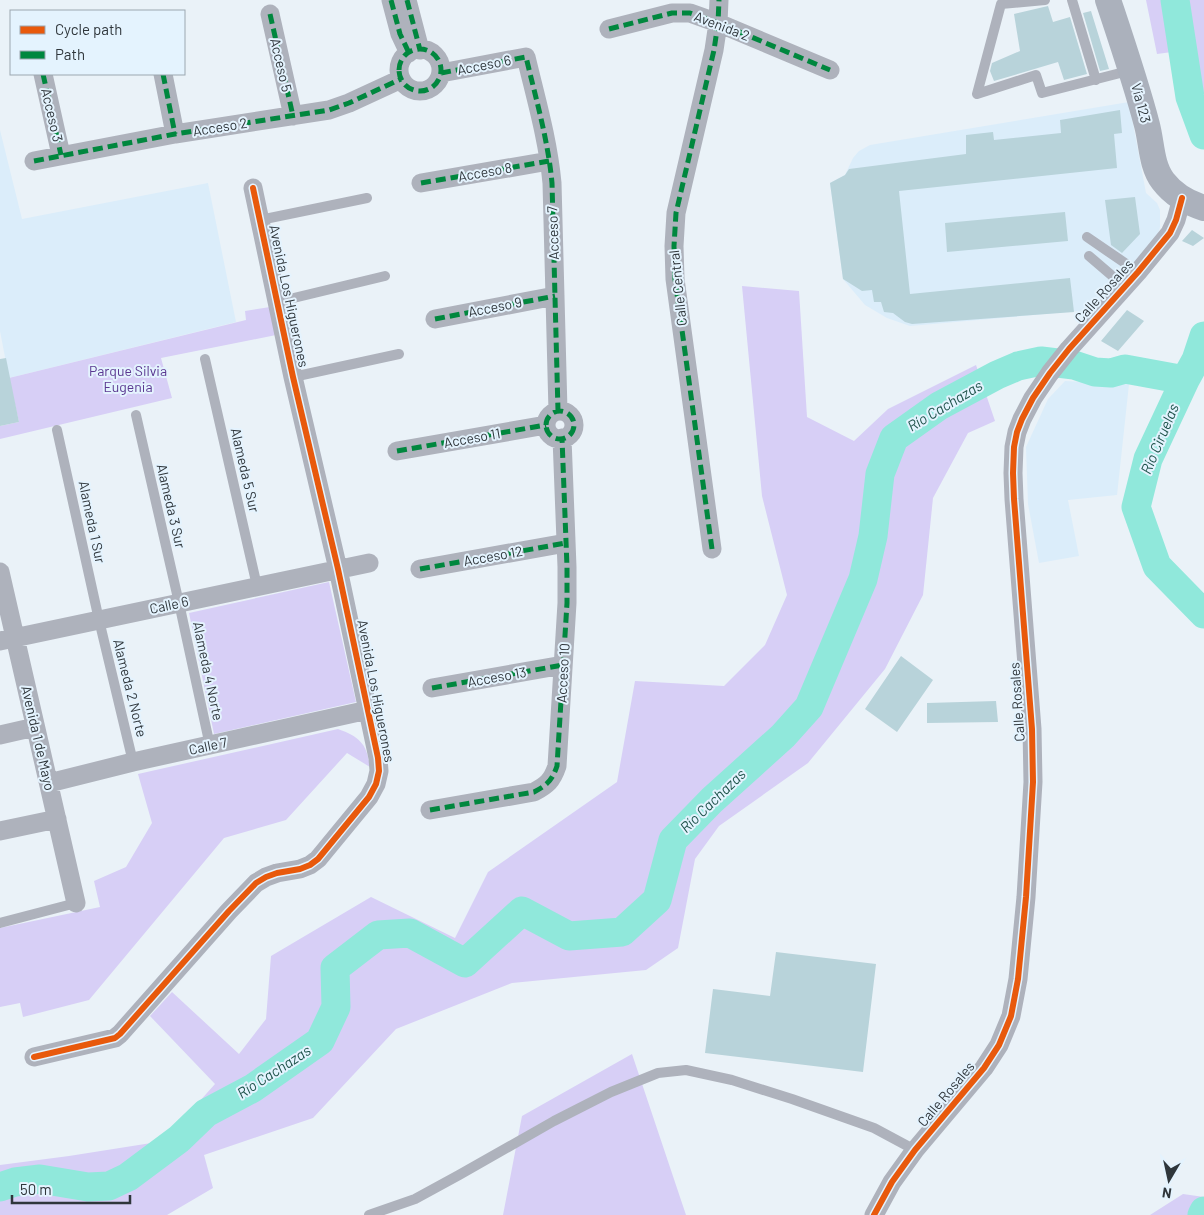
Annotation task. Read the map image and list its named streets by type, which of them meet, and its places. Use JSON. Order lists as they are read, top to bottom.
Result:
{
  "streets": {
    "main road": ["Vía 123"],
    "street": [
      "Avenida 2",
      "Acceso 5",
      "Acceso 6",
      "Acceso 3",
      "Acceso 2",
      "Acceso 8",
      "Acceso 7",
      "Calle Central",
      "Calle Rosales",
      "Avenida Los Higuerones",
      "Acceso 9",
      "Acceso 11",
      "Acceso 12",
      "Calle 6",
      "Acceso 10",
      "Acceso 13",
      "Avenida 1 de Mayo",
      "Calle 7"
    ],
    "lane": [
      "Alameda 5 Sur",
      "Alameda 3 Sur",
      "Alameda 1 Sur",
      "Alameda 4 Norte",
      "Alameda 2 Norte"
    ]
  },
  "crossings": [
    ["Avenida 2", "Calle Central"],
    ["Acceso 5", "Acceso 2"],
    ["Acceso 6", "Acceso 2"],
    ["Acceso 6", "Acceso 7"],
    ["Vía 123", "Calle Rosales"],
    ["Acceso 3", "Acceso 2"],
    ["Acceso 8", "Acceso 7"],
    ["Acceso 7", "Acceso 9"],
    ["Acceso 7", "Acceso 11"],
    ["Acceso 7", "Acceso 10"],
    ["Avenida Los Higuerones", "Calle 6"],
    ["Avenida Los Higuerones", "Calle 7"],
    ["Acceso 11", "Acceso 10"],
    ["Alameda 5 Sur", "Calle 6"],
    ["Alameda 3 Sur", "Calle 6"],
    ["Alameda 3 Sur", "Alameda 4 Norte"],
    ["Alameda 1 Sur", "Calle 6"],
    ["Alameda 1 Sur", "Alameda 2 Norte"],
    ["Acceso 12", "Acceso 10"],
    ["Calle 6", "Alameda 4 Norte"],
    ["Calle 6", "Alameda 2 Norte"],
    ["Calle 6", "Avenida 1 de Mayo"],
    ["Alameda 4 Norte", "Calle 7"],
    ["Acceso 10", "Acceso 13"],
    ["Alameda 2 Norte", "Calle 7"],
    ["Avenida 1 de Mayo", "Calle 7"]
  ],
  "water": ["Río Cachazas", "Río Ciruelas"],
  "parks": ["Parque Silvia Eugenia"],
  "legend": ["Cycle path", "Path"],
  "scale_bar": "50 m",
  "north": "bottom"
}
